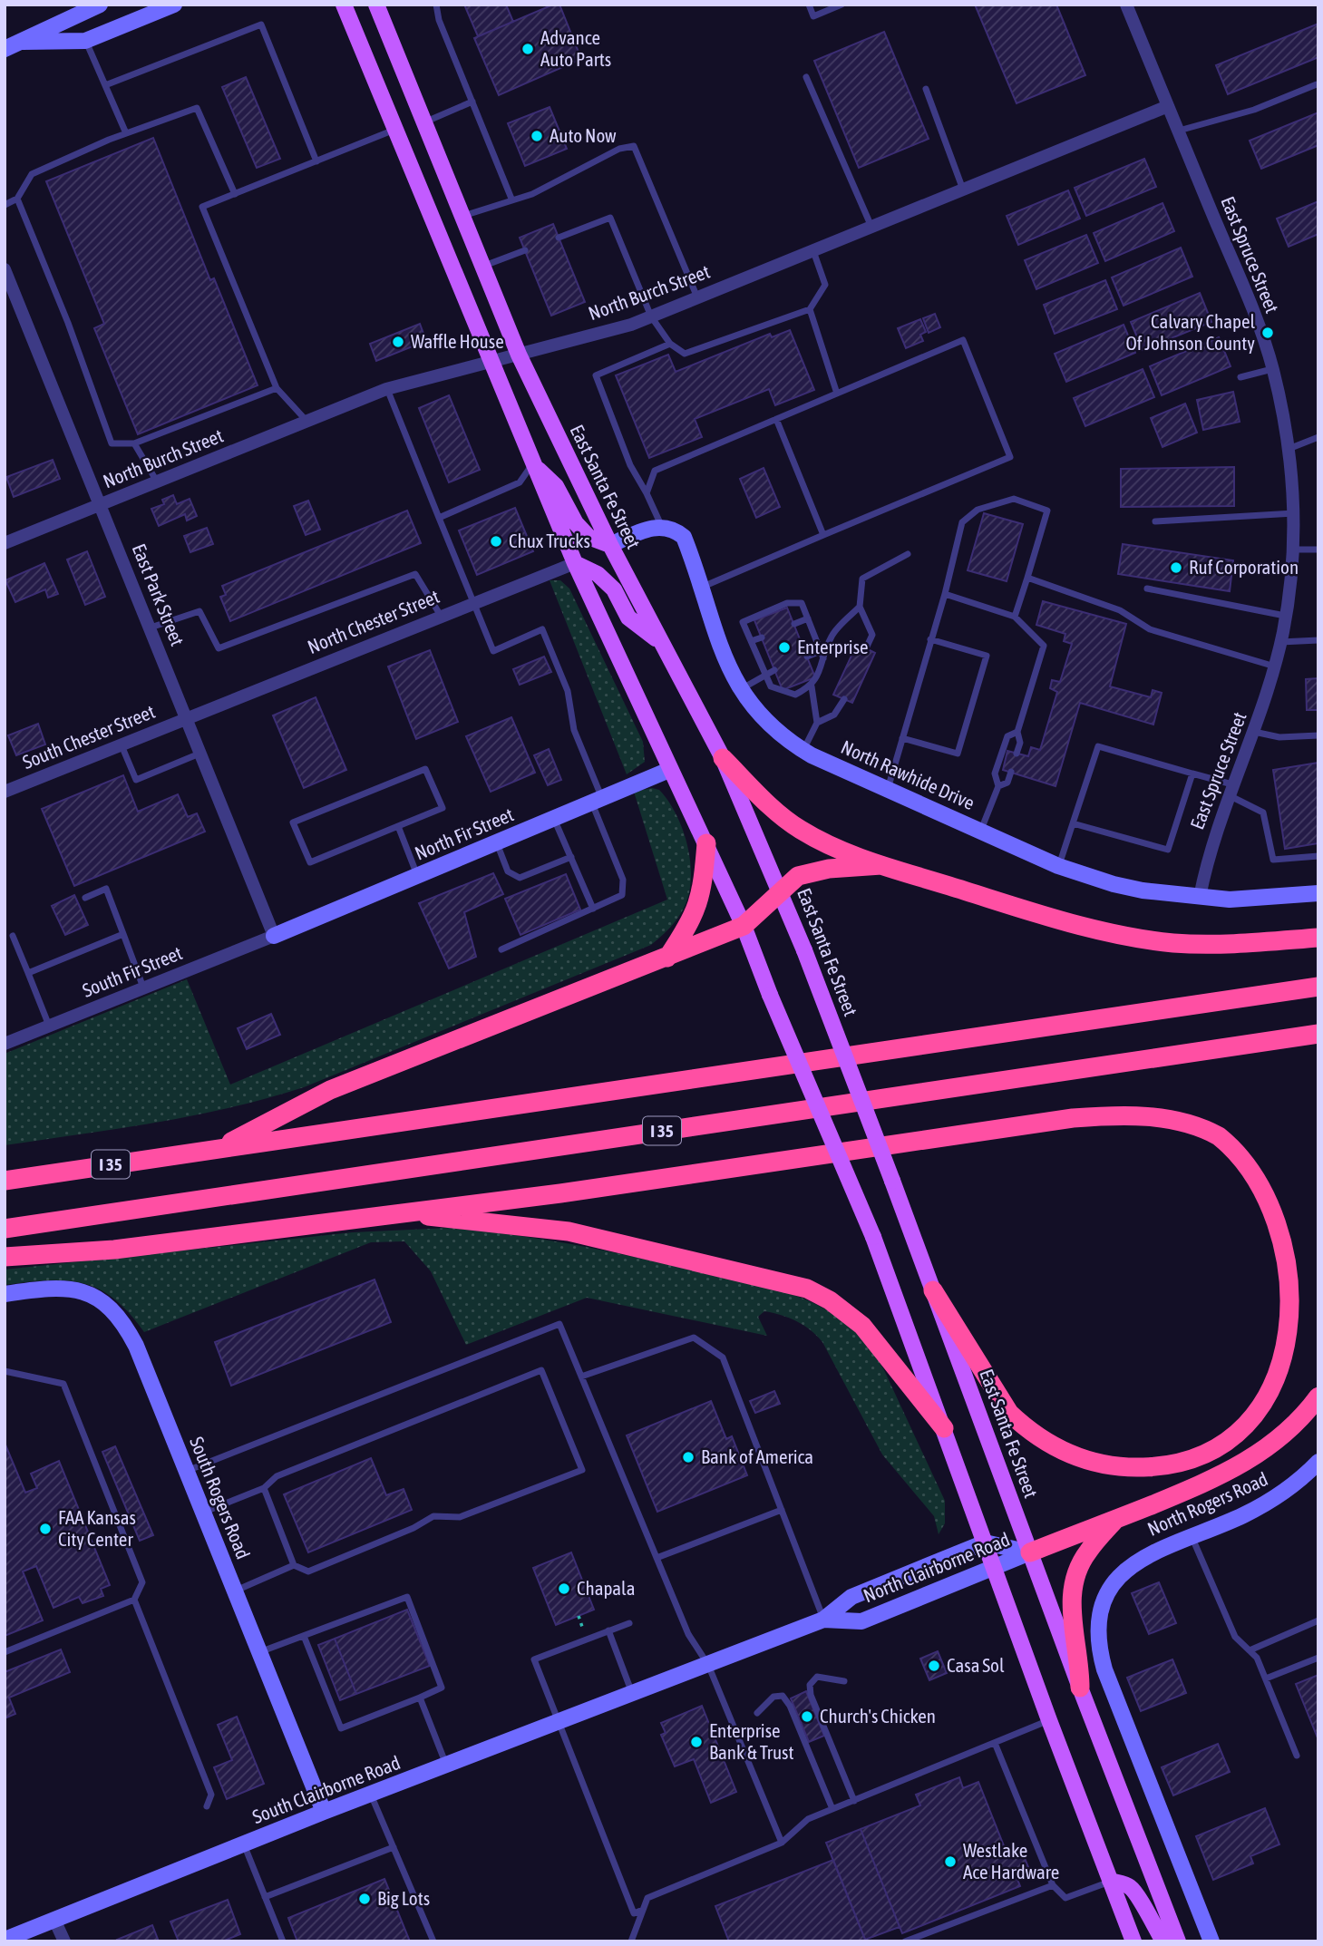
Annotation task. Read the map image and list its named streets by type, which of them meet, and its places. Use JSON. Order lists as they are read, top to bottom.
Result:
{
  "streets": {
    "highway": ["I 35"],
    "main road": ["East Santa Fe Street"],
    "street": [
      "East Spruce Street",
      "North Burch Street",
      "East Park Street",
      "North Chester Street",
      "South Chester Street",
      "North Rawhide Drive",
      "North Fir Street",
      "South Fir Street",
      "South Rogers Road",
      "North Rogers Road",
      "North Clairborne Road",
      "South Clairborne Road"
    ]
  },
  "crossings": [
    ["East Spruce Street", "North Burch Street"],
    ["East Spruce Street", "North Rawhide Drive"],
    ["North Burch Street", "East Santa Fe Street"],
    ["North Burch Street", "East Park Street"],
    ["East Santa Fe Street", "North Clairborne Road"],
    ["East Park Street", "North Chester Street"],
    ["East Park Street", "South Chester Street"],
    ["East Park Street", "North Fir Street"],
    ["East Park Street", "South Fir Street"],
    ["North Chester Street", "South Chester Street"],
    ["North Fir Street", "South Fir Street"],
    ["South Rogers Road", "South Clairborne Road"],
    ["North Clairborne Road", "South Clairborne Road"]
  ],
  "places": [
    "Advance Auto Parts",
    "Auto Now",
    "Calvary Chapel Of Johnson County",
    "Waffle House",
    "Chux Trucks",
    "Ruf Corporation",
    "Enterprise",
    "Bank of America",
    "FAA Kansas City Center",
    "Chapala",
    "Casa Sol",
    "Church's Chicken",
    "Enterprise Bank & Trust",
    "Westlake Ace Hardware",
    "Big Lots"
  ]
}
